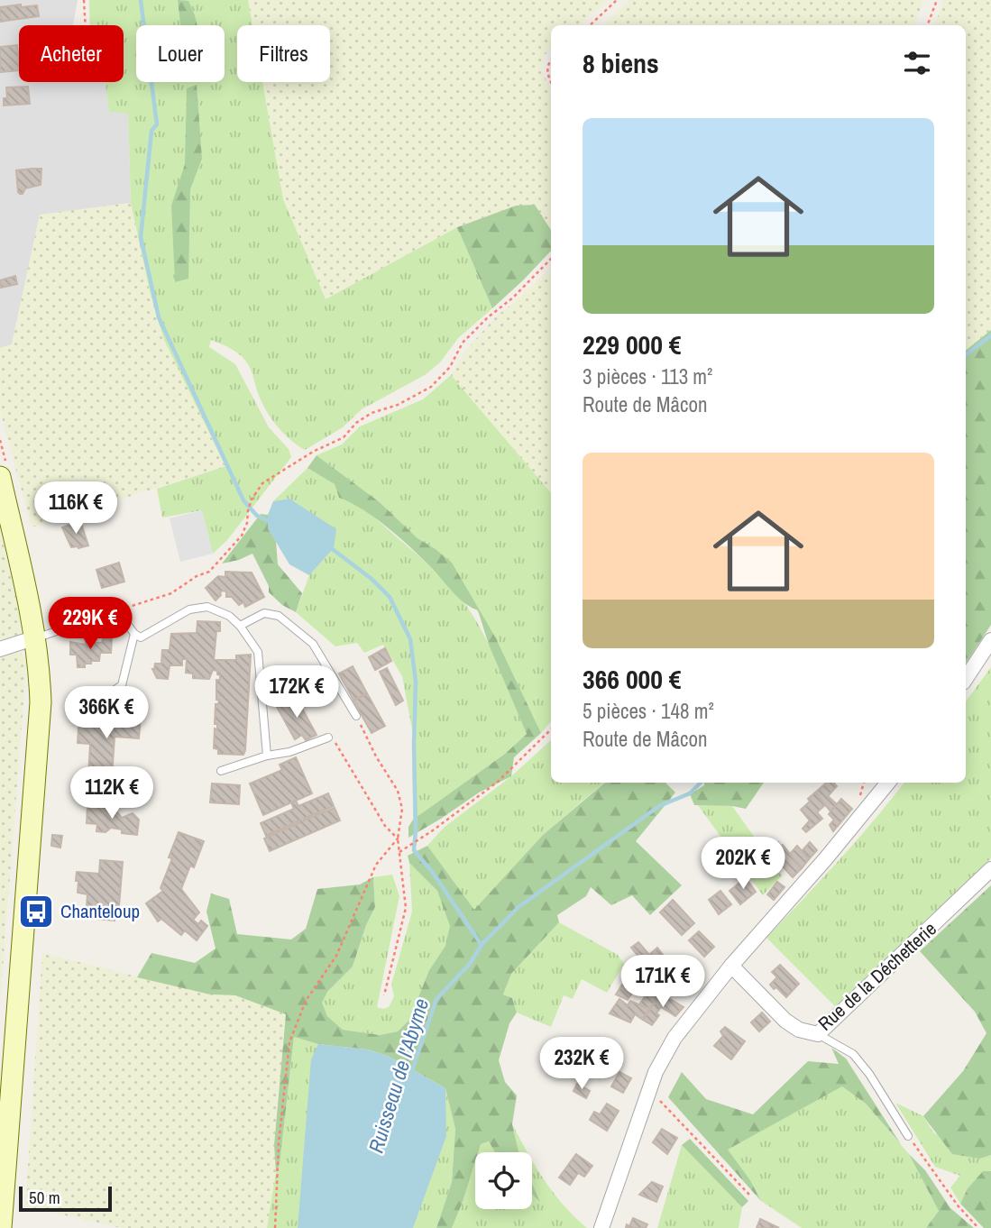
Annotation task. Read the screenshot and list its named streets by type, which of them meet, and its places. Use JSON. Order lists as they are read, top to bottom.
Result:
{
  "streets": {
    "street": ["Rue de la Déchetterie"]
  },
  "water": ["Ruisseau de l'Abyme"],
  "places": {
    "bus stop": ["Chanteloup"]
  },
  "scale_bar": "50 m",
  "page": {
    "chip": ["Acheter", "Louer", "Filtres"],
    "heading": "8 biens",
    "list": [
      {
        "name": "229 000 €",
        "note": "3 pièces · 113 m² · Route de Mâcon"
      },
      {
        "name": "366 000 €",
        "note": "5 pièces · 148 m² · Route de Mâcon"
      }
    ],
    "price": [
      "116K €",
      "229K €",
      "172K €",
      "366K €",
      "112K €",
      "202K €",
      "171K €",
      "232K €"
    ],
    "scale": "50 m"
  }
}
